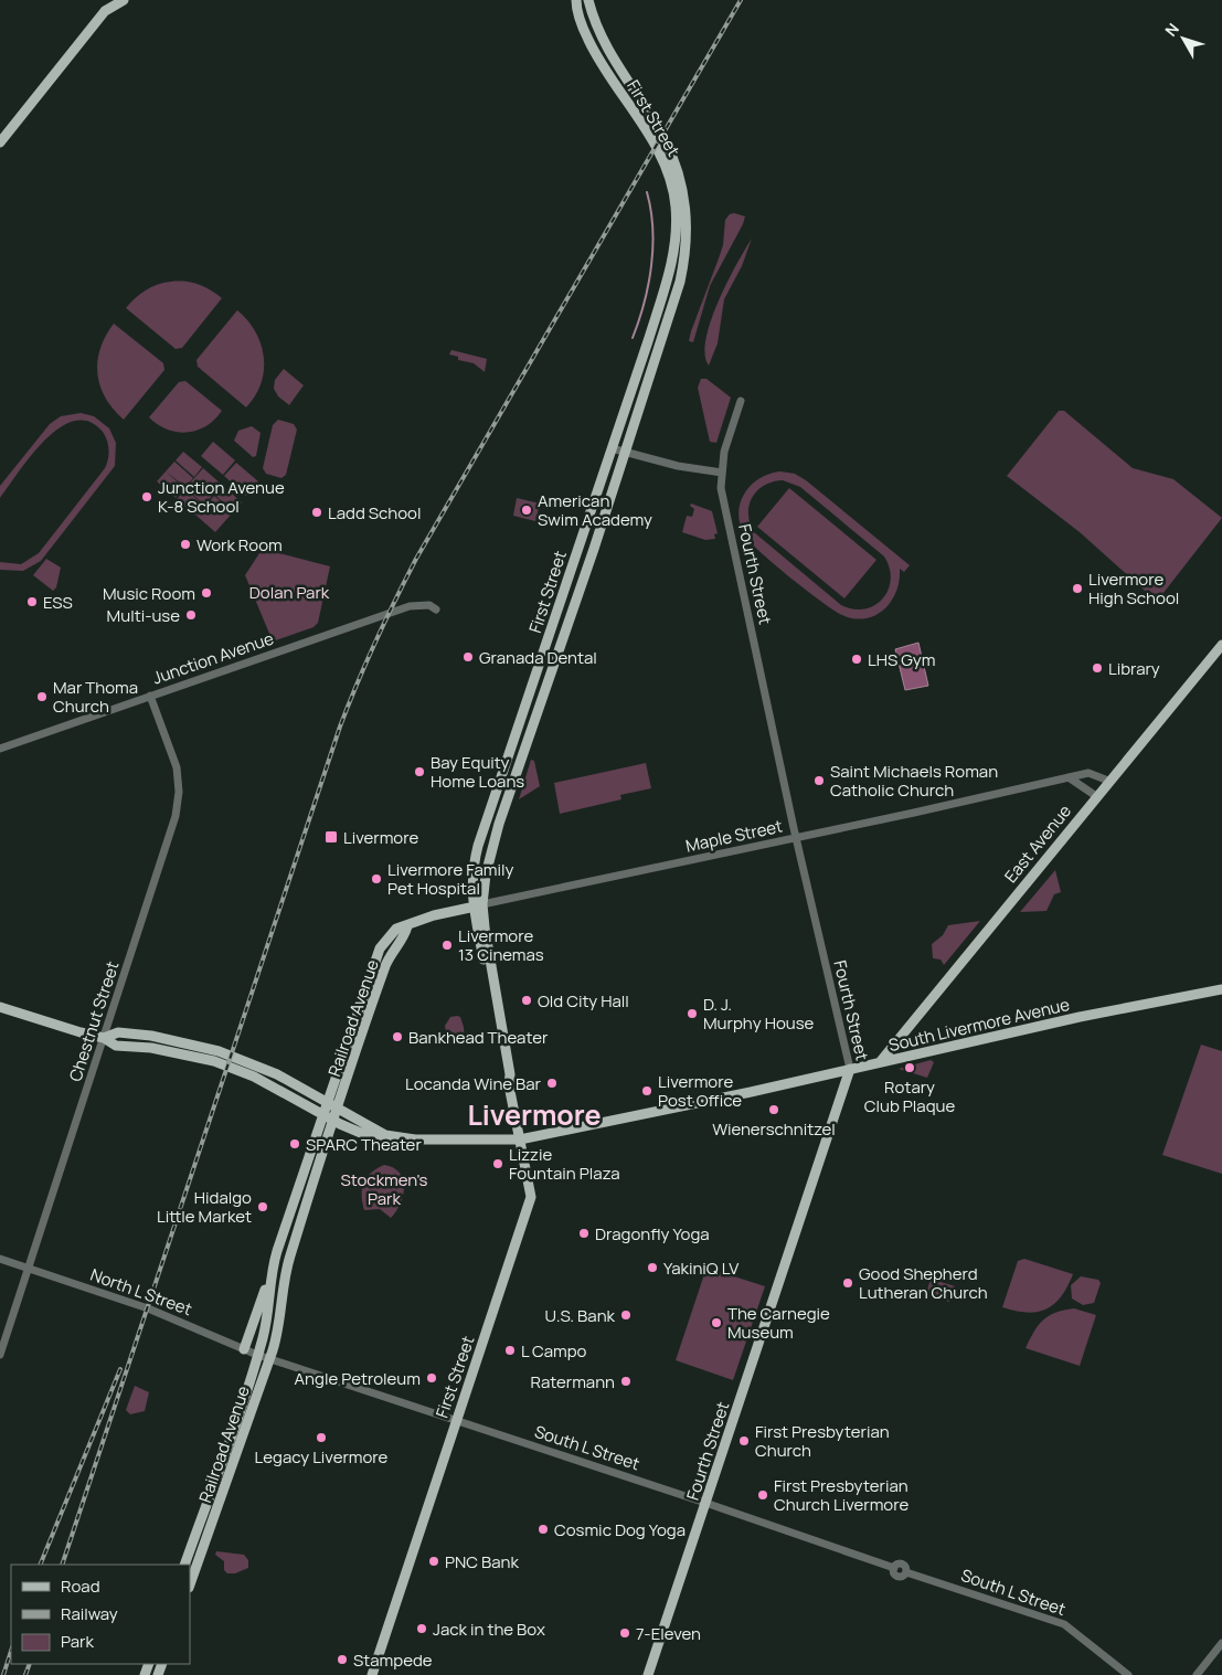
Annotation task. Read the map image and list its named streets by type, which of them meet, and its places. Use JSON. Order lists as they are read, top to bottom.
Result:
{
  "streets": {
    "main road": [
      "First Street",
      "Fourth Street",
      "Maple Street",
      "East Avenue",
      "Railroad Avenue",
      "South Livermore Avenue"
    ],
    "street": [
      "Junction Avenue",
      "Chestnut Street",
      "North L Street",
      "South L Street"
    ]
  },
  "crossings": [
    ["First Street", "Maple Street"],
    ["First Street", "South Livermore Avenue"],
    ["First Street", "South L Street"],
    ["Fourth Street", "Maple Street"],
    ["Fourth Street", "South Livermore Avenue"],
    ["Fourth Street", "South L Street"],
    ["Junction Avenue", "Chestnut Street"],
    ["Maple Street", "East Avenue"],
    ["Maple Street", "Railroad Avenue"],
    ["East Avenue", "South Livermore Avenue"],
    ["Railroad Avenue", "South Livermore Avenue"],
    ["Railroad Avenue", "North L Street"],
    ["Railroad Avenue", "South L Street"],
    ["Chestnut Street", "South Livermore Avenue"],
    ["Chestnut Street", "North L Street"],
    ["North L Street", "South L Street"]
  ],
  "districts": ["Livermore"],
  "parks": ["Dolan Park", "Stockmen's Park"],
  "places": {
    "other": [
      "Junction Avenue K-8 School",
      "American Swim Academy",
      "Ladd School",
      "Work Room",
      "Livermore High School",
      "Music Room",
      "ESS",
      "Multi-use",
      "Granada Dental",
      "LHS Gym",
      "Library",
      "Mar Thoma Church",
      "Bay Equity Home Loans",
      "Saint Michaels Roman Catholic Church",
      "Livermore Family Pet Hospital",
      "Livermore 13 Cinemas",
      "Old City Hall",
      "D. J. Murphy House",
      "Bankhead Theater",
      "Rotary Club Plaque",
      "Locanda Wine Bar",
      "Livermore Post Office",
      "Wienerschnitzel",
      "SPARC Theater",
      "Lizzie Fountain Plaza",
      "Hidalgo Little Market",
      "Dragonfly Yoga",
      "YakiniQ LV",
      "Good Shepherd Lutheran Church",
      "U.S. Bank",
      "The Carnegie Museum",
      "L Campo",
      "Angle Petroleum",
      "Ratermann",
      "Legacy Livermore",
      "First Presbyterian Church",
      "First Presbyterian Church Livermore",
      "Cosmic Dog Yoga",
      "PNC Bank",
      "Jack in the Box",
      "7-Eleven",
      "Stampede"
    ],
    "transit": ["Livermore"]
  },
  "legend": ["Road", "Railway", "Park"],
  "north": "top left"
}
